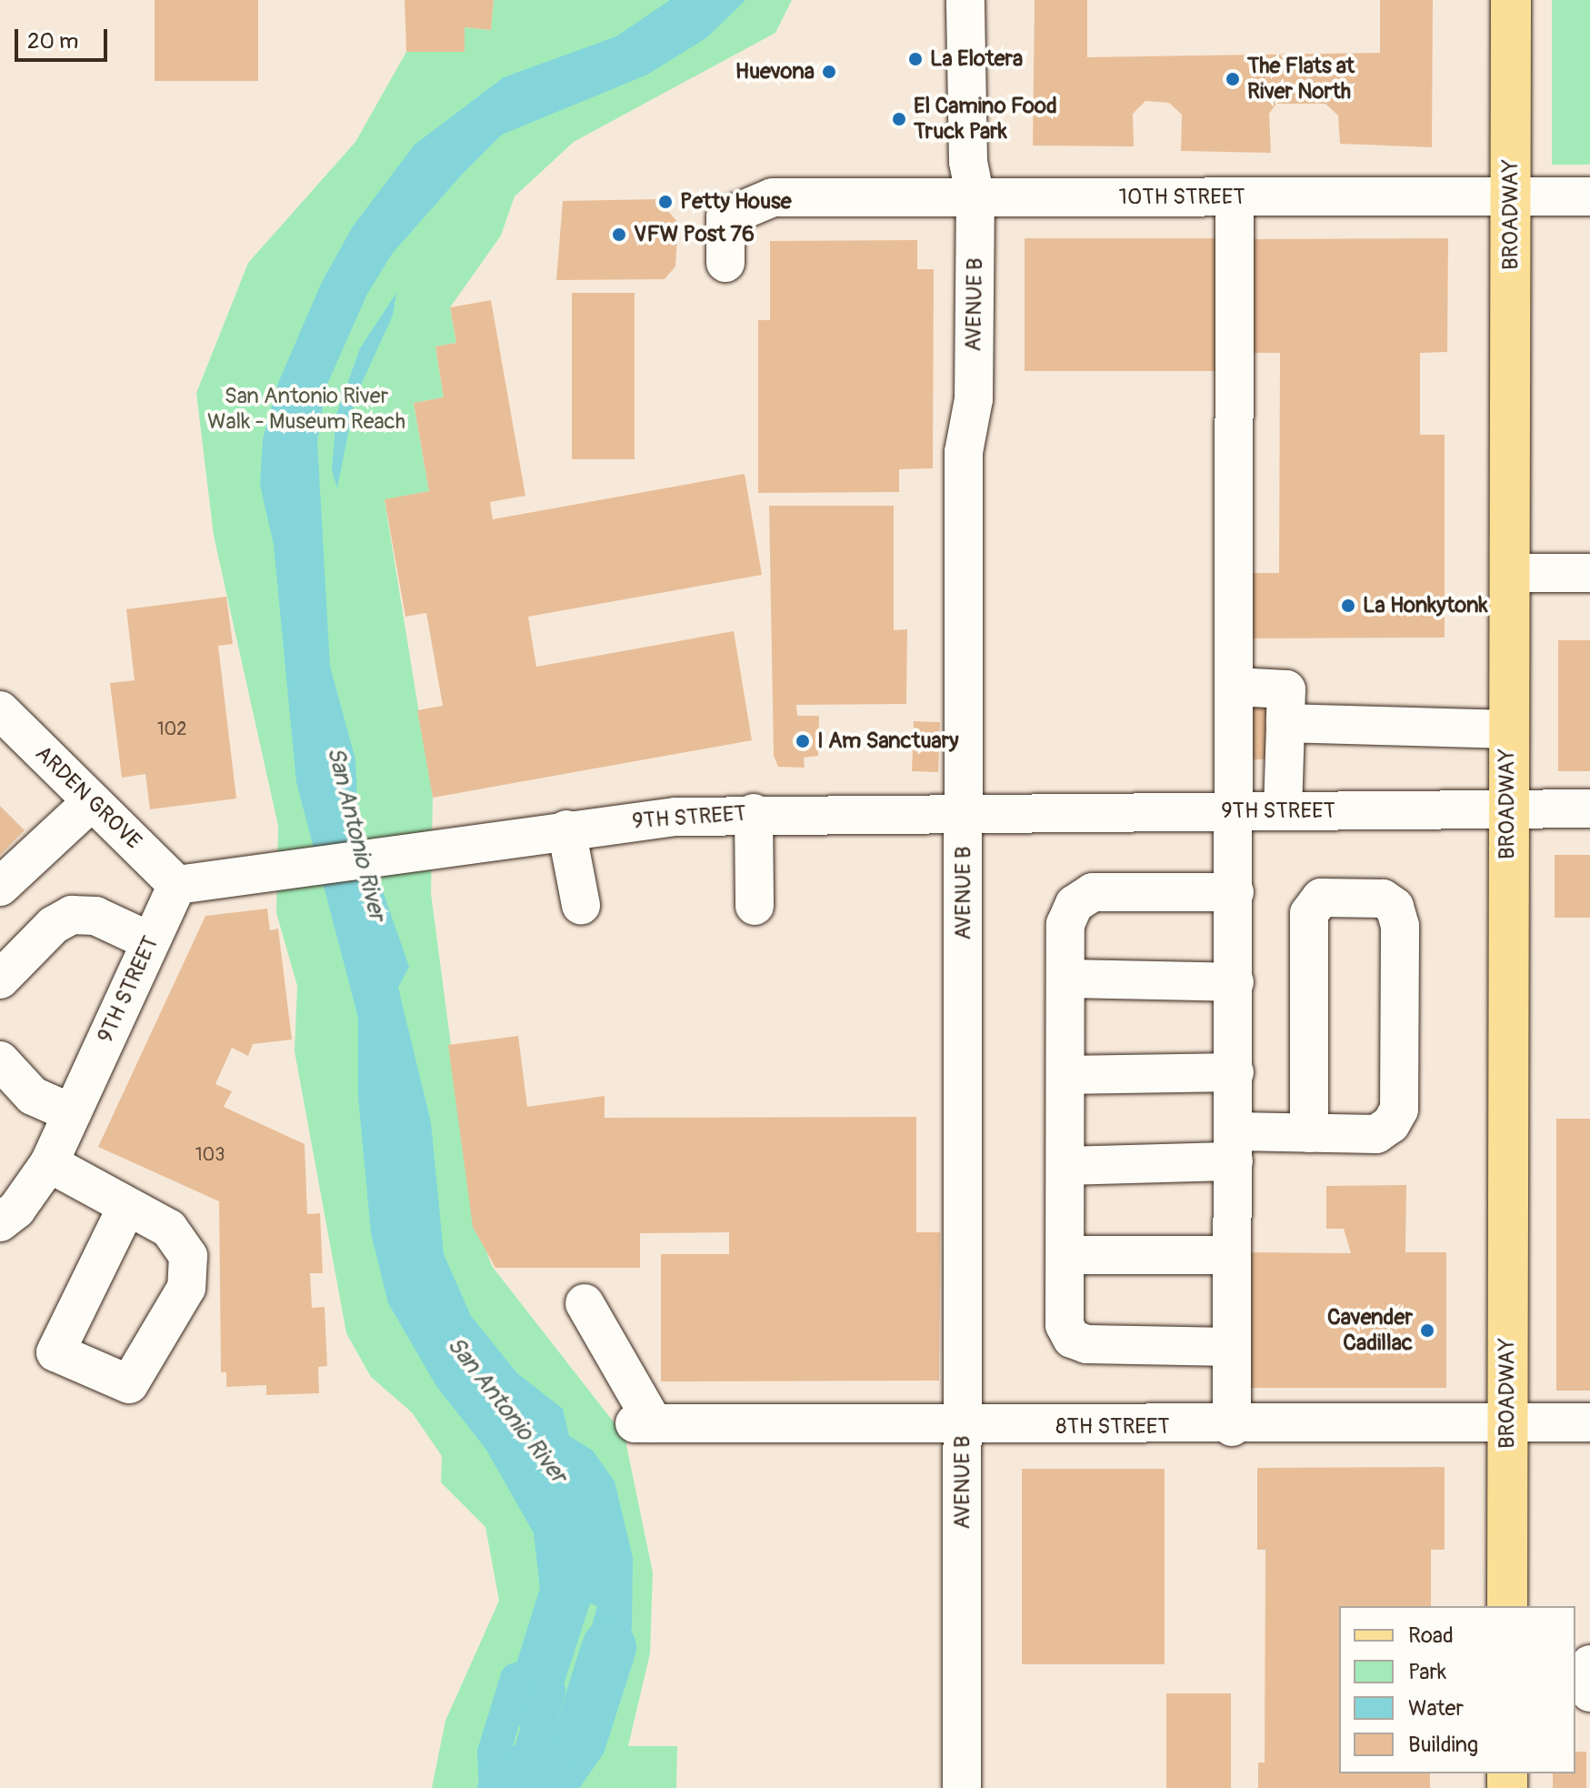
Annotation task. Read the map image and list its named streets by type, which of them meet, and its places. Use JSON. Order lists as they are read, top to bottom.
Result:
{
  "streets": {
    "main road": ["BROADWAY"],
    "street": [
      "10TH STREET",
      "AVENUE B",
      "ARDEN GROVE",
      "9TH STREET",
      "8TH STREET"
    ]
  },
  "crossings": [
    ["10TH STREET", "BROADWAY"],
    ["10TH STREET", "AVENUE B"],
    ["BROADWAY", "9TH STREET"],
    ["BROADWAY", "8TH STREET"],
    ["AVENUE B", "9TH STREET"],
    ["AVENUE B", "8TH STREET"],
    ["ARDEN GROVE", "9TH STREET"]
  ],
  "water": ["San Antonio River"],
  "parks": ["San Antonio River Walk - Museum Reach"],
  "places": [
    "La Elotera",
    "Huevona",
    "The Flats at River North",
    "El Camino Food Truck Park",
    "Petty House",
    "VFW Post 76",
    "La Honkytonk",
    "I Am Sanctuary",
    "Cavender Cadillac"
  ],
  "house_numbers": ["102", "103"],
  "legend": [
    "Road",
    "Park",
    "Water",
    "Building"
  ],
  "scale_bar": "20 m"
}
